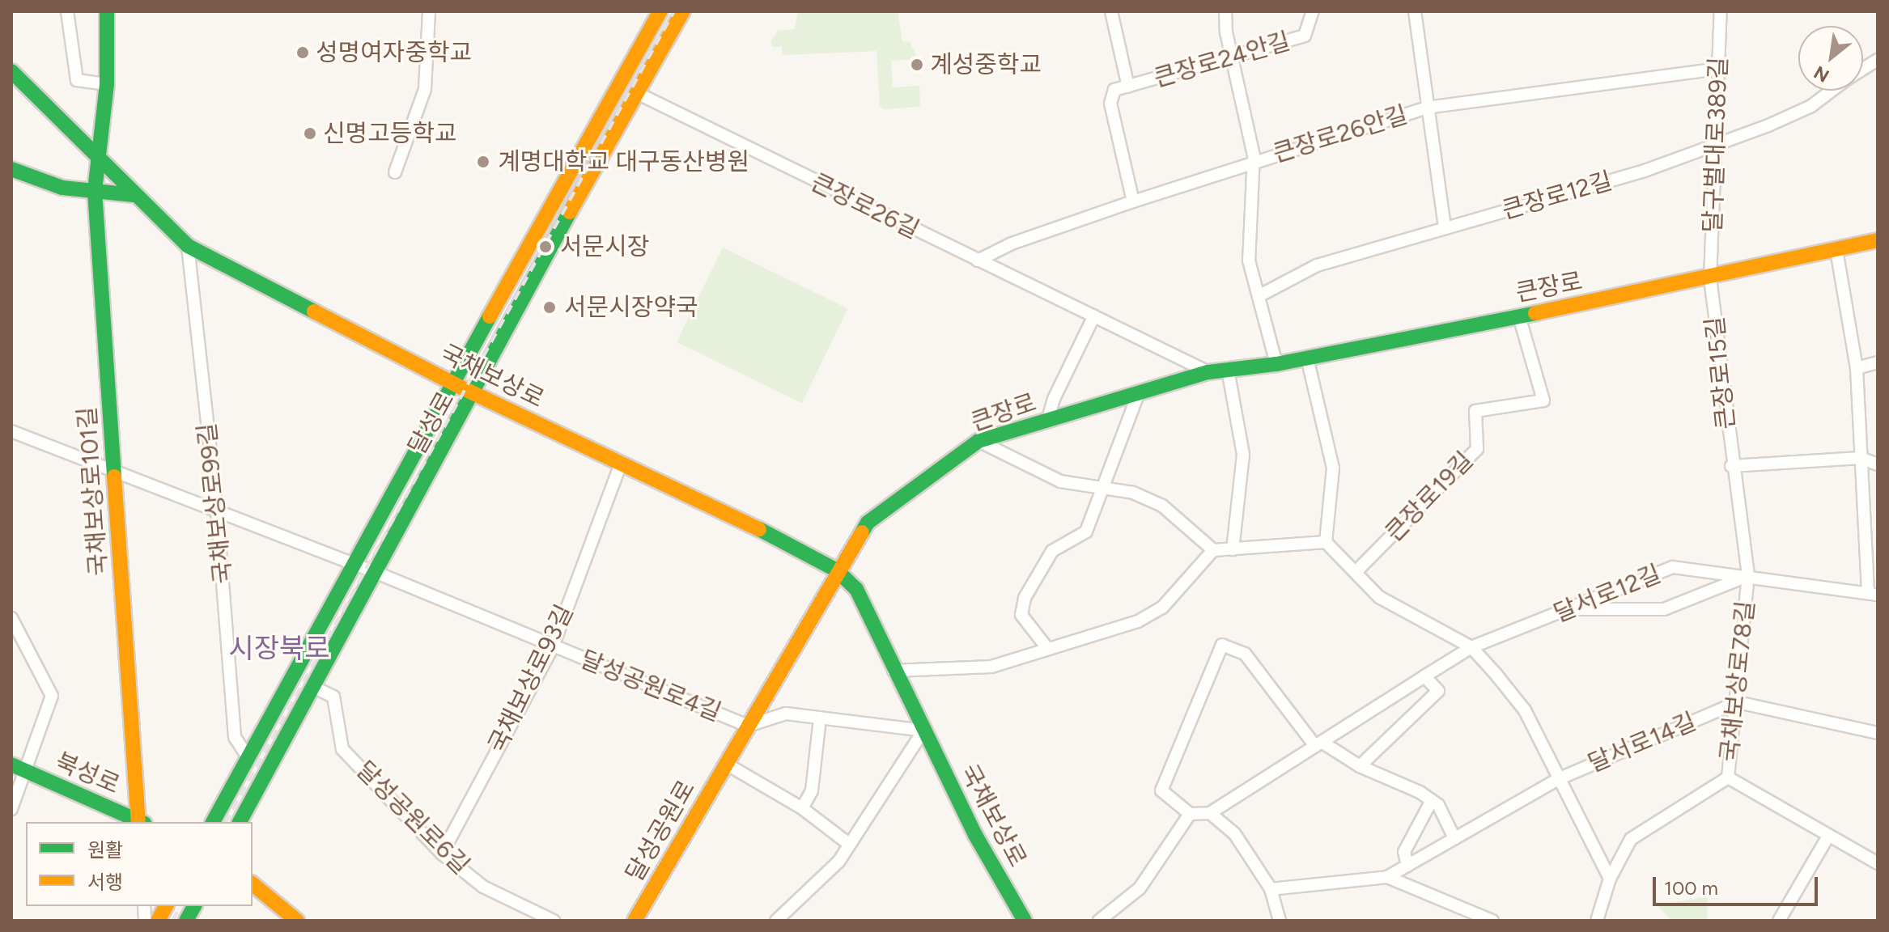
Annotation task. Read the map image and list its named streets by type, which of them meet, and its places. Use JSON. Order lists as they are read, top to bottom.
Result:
{
  "streets": {
    "main road": [
      "큰장로",
      "국채보상로",
      "달성로",
      "국채보상로101길",
      "북성로",
      "달성공원로"
    ],
    "street": [
      "큰장로24안길",
      "큰장로26안길",
      "달구벌대로389길",
      "큰장로12길",
      "큰장로26길",
      "큰장로15길",
      "큰장로19길",
      "국채보상로99길",
      "달서로12길",
      "국채보상로93길",
      "국채보상로78길",
      "달성공원로4길",
      "달서로14길",
      "달성공원로6길"
    ]
  },
  "crossings": [
    ["큰장로24안길", "큰장로26안길"],
    ["큰장로26안길", "달구벌대로389길"],
    ["큰장로26안길", "큰장로26길"],
    ["달구벌대로389길", "큰장로12길"],
    ["달구벌대로389길", "큰장로"],
    ["달구벌대로389길", "큰장로15길"],
    ["큰장로26길", "큰장로"],
    ["큰장로26길", "달성로"],
    ["큰장로", "큰장로15길"],
    ["큰장로", "국채보상로"],
    ["큰장로", "큰장로19길"],
    ["큰장로", "달성공원로"],
    ["큰장로15길", "달서로12길"],
    ["큰장로15길", "국채보상로78길"],
    ["국채보상로", "달성로"],
    ["국채보상로", "국채보상로101길"],
    ["국채보상로", "국채보상로99길"],
    ["국채보상로", "국채보상로93길"],
    ["국채보상로", "달성공원로"],
    ["달성로", "달성공원로4길"],
    ["달성로", "달성공원로6길"],
    ["국채보상로101길", "달성공원로4길"],
    ["국채보상로99길", "달성공원로4길"],
    ["달서로12길", "국채보상로78길"],
    ["국채보상로93길", "달성공원로4길"],
    ["국채보상로93길", "달성공원로6길"],
    ["국채보상로78길", "달서로14길"],
    ["달성공원로4길", "달성공원로"]
  ],
  "districts": ["시장북로"],
  "places": [
    "성명여자중학교",
    "계성중학교",
    "신명고등학교",
    "계명대학교 대구동산병원",
    "서문시장",
    "서문시장약국"
  ],
  "legend": ["원활", "서행"],
  "scale_bar": "100 m",
  "north": "bottom left"
}
